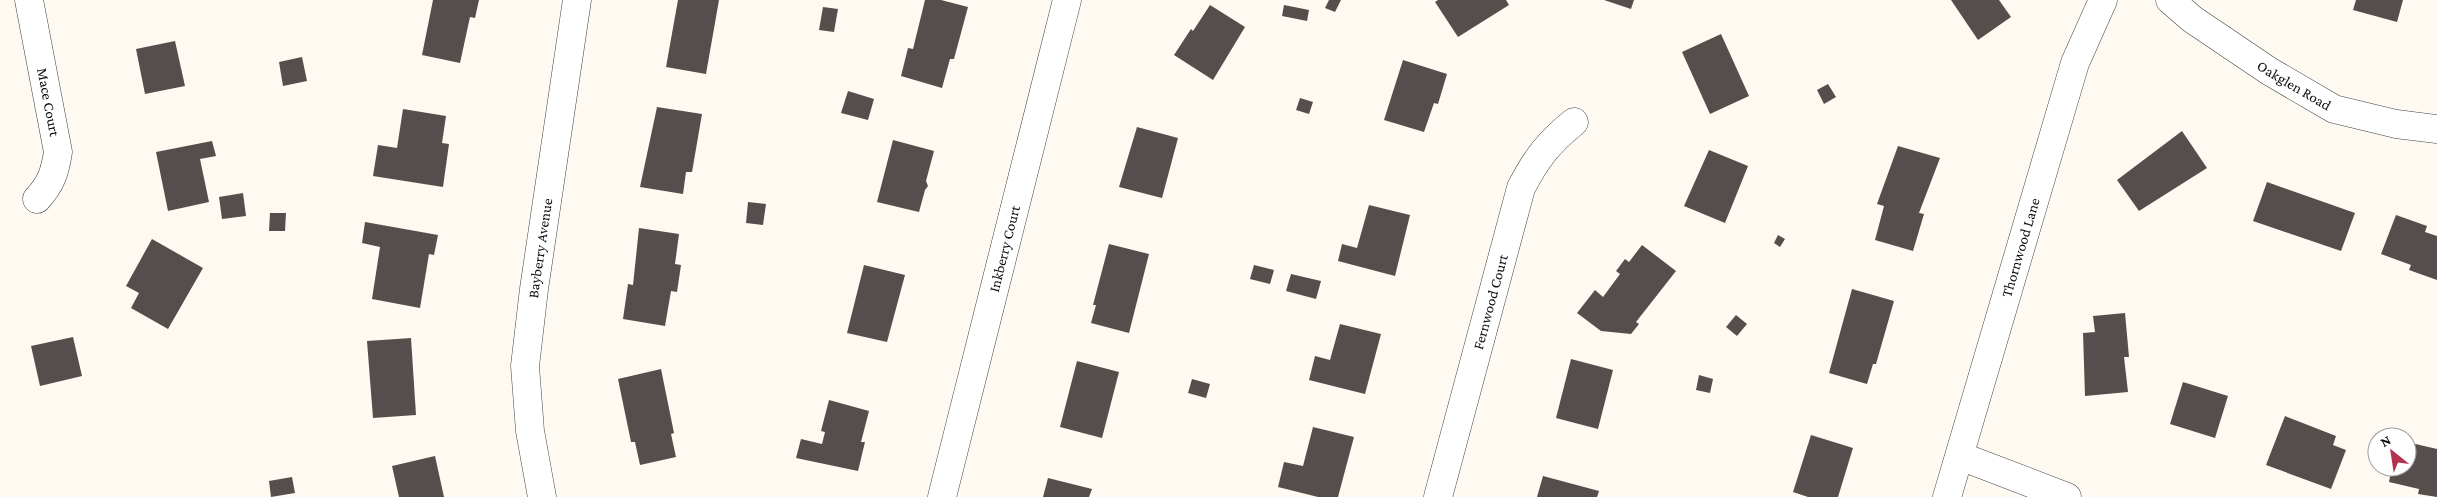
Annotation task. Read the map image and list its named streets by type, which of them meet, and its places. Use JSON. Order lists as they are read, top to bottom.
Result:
{
  "streets": {
    "street": [
      "Oakglen Road",
      "Mace Court",
      "Thornwood Lane",
      "Bayberry Avenue",
      "Inkberry Court",
      "Fernwood Court"
    ]
  },
  "north": "top left"
}
